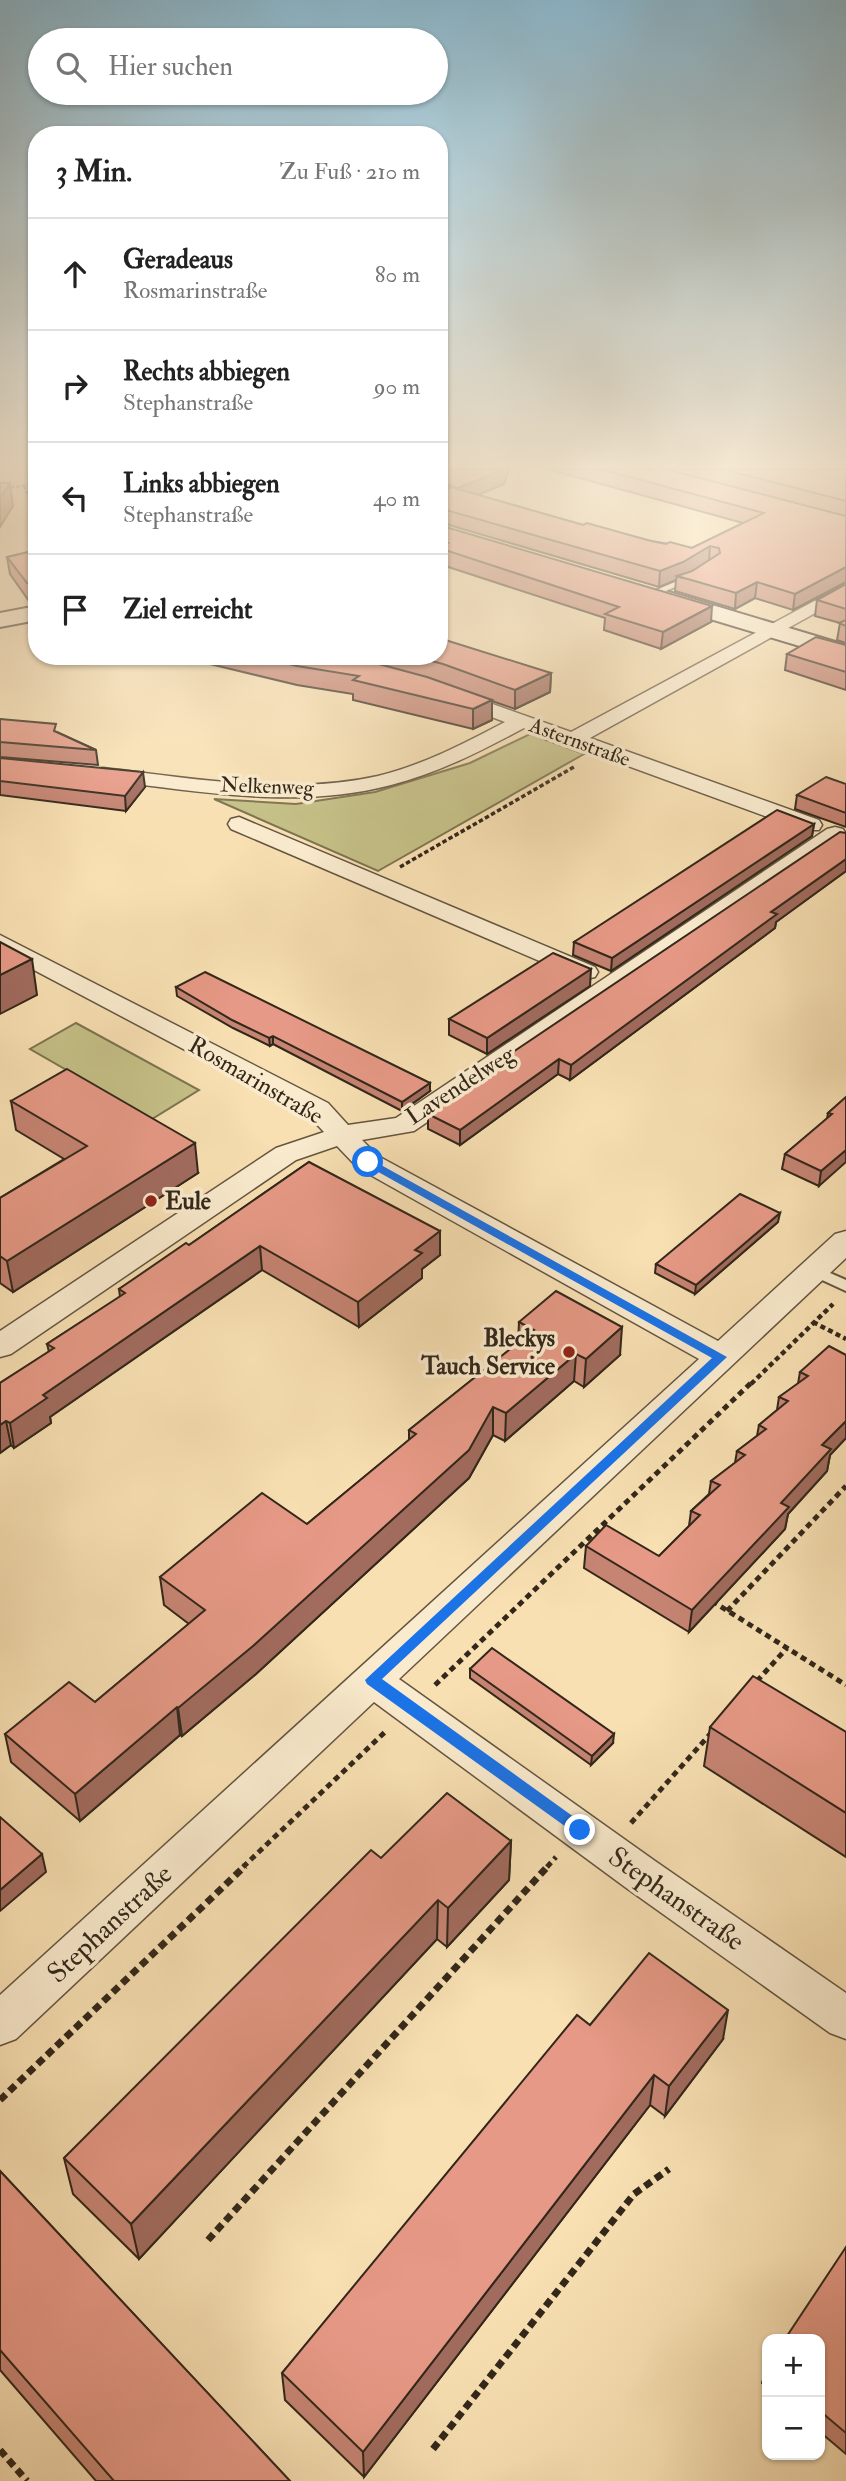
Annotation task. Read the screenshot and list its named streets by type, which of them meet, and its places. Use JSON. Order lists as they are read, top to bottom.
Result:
{
  "streets": {
    "street": [
      "Asternstraße",
      "Nelkenweg",
      "Rosmarinstraße",
      "Lavendelweg",
      "Stephanstraße"
    ]
  },
  "crossings": [
    ["Asternstraße", "Nelkenweg"],
    ["Asternstraße", "Lavendelweg"],
    ["Nelkenweg", "Lavendelweg"],
    ["Rosmarinstraße", "Lavendelweg"],
    ["Rosmarinstraße", "Stephanstraße"]
  ],
  "places": ["Eule", "Bleckys Tauch Service"],
  "page": {
    "search": "Hier suchen",
    "heading": ["3 Min.", "Zu Fuß · 210 m"],
    "list": [
      ["Geradeaus", "Rosmarinstraße", "80 m"],
      ["Rechts abbiegen", "Stephanstraße", "90 m"],
      ["Links abbiegen", "Stephanstraße", "40 m"],
      "Ziel erreicht"
    ],
    "map_buttons": ["+", "−"]
  }
}
